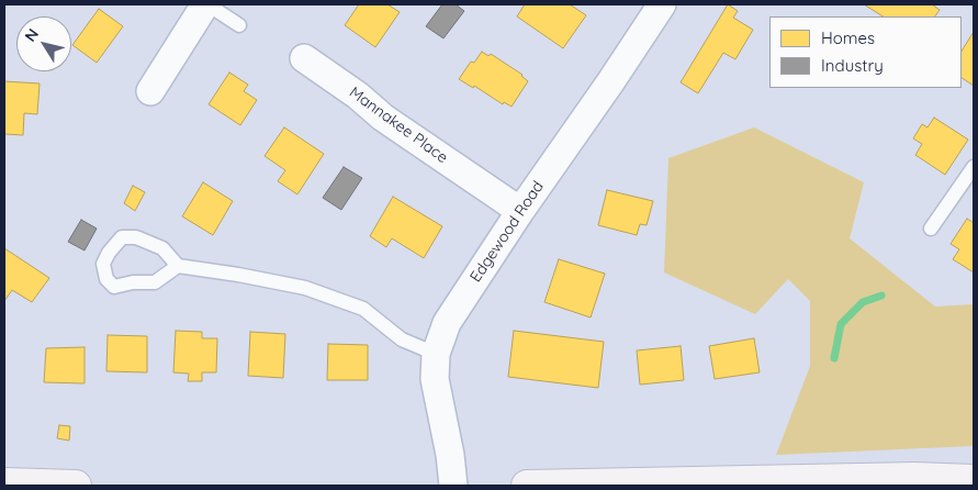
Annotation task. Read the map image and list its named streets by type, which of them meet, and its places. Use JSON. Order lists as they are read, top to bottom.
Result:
{
  "streets": {
    "street": ["Mannakee Place", "Edgewood Road"]
  },
  "crossings": [
    ["Mannakee Place", "Edgewood Road"]
  ],
  "legend": ["Homes", "Industry"],
  "north": "top left"
}
